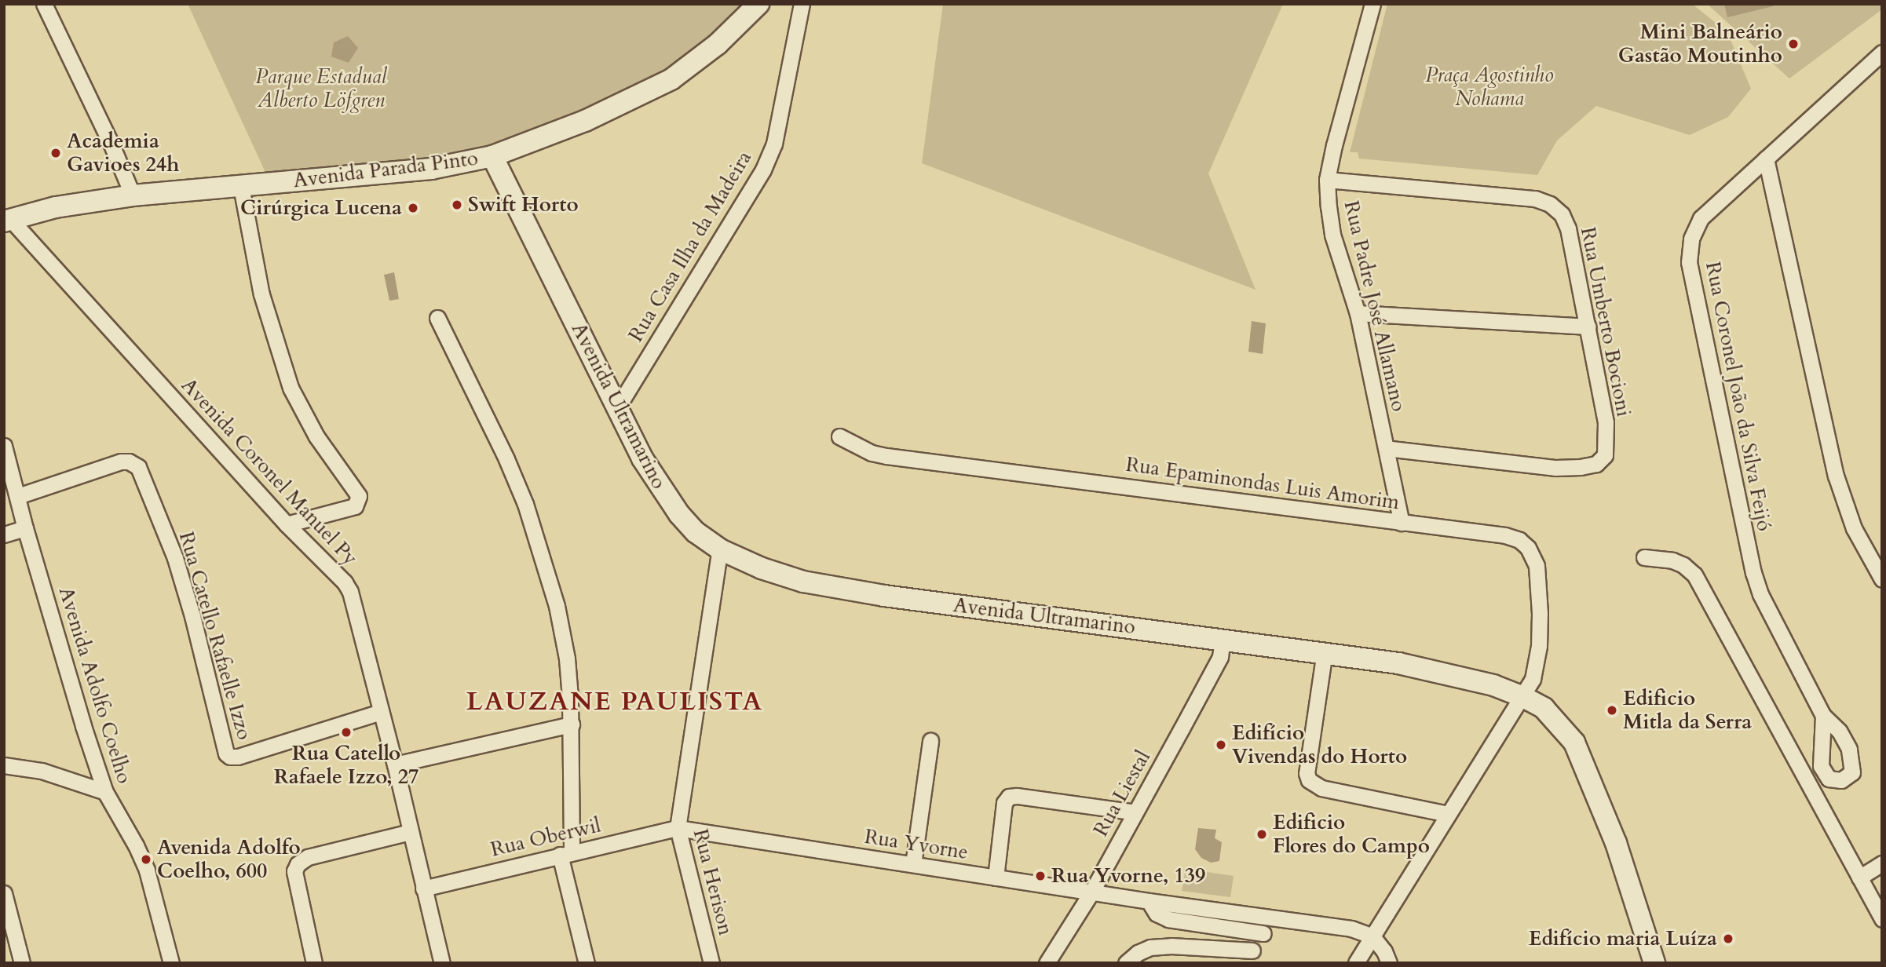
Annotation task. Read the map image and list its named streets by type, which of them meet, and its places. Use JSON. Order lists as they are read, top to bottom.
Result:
{
  "streets": {
    "street": [
      "Avenida Parada Pinto",
      "Rua Casa Ilha da Madeira",
      "Rua Padre José Allamano",
      "Rua Umberto Bocioni",
      "Rua Coronel João da Silva Feijó",
      "Avenida Ultramarino",
      "Avenida Coronel Manuel Py",
      "Rua Epaminondas Luis Amorim",
      "Rua Catello Rafaelle Izzo",
      "Avenida Adolfo Coelho",
      "Rua Liestal",
      "Rua Oberwil",
      "Rua Yvorne",
      "Rua Herison"
    ]
  },
  "crossings": [
    ["Avenida Parada Pinto", "Avenida Ultramarino"],
    ["Avenida Parada Pinto", "Avenida Coronel Manuel Py"],
    ["Rua Casa Ilha da Madeira", "Avenida Ultramarino"],
    ["Rua Padre José Allamano", "Rua Umberto Bocioni"],
    ["Rua Padre José Allamano", "Rua Epaminondas Luis Amorim"],
    ["Avenida Ultramarino", "Rua Epaminondas Luis Amorim"],
    ["Avenida Ultramarino", "Rua Liestal"],
    ["Avenida Ultramarino", "Rua Herison"],
    ["Avenida Coronel Manuel Py", "Rua Catello Rafaelle Izzo"],
    ["Avenida Coronel Manuel Py", "Rua Oberwil"],
    ["Rua Epaminondas Luis Amorim", "Rua Yvorne"],
    ["Rua Catello Rafaelle Izzo", "Avenida Adolfo Coelho"],
    ["Rua Liestal", "Rua Yvorne"],
    ["Rua Oberwil", "Rua Yvorne"],
    ["Rua Oberwil", "Rua Herison"],
    ["Rua Yvorne", "Rua Herison"]
  ],
  "districts": ["LAUZANE PAULISTA"],
  "parks": ["Praça Agostinho Nohama", "Parque Estadual Alberto Löfgren"],
  "places": [
    "Mini Balneário Gastão Moutinho",
    "Academia Gavioes 24h",
    "Swift Horto",
    "Cirúrgica Lucena",
    "Edificio Mitla da Serra",
    "Rua Catello Rafaele Izzo, 27",
    "Edifício Vivendas do Horto",
    "Edificio Flores do Campo",
    "Avenida Adolfo Coelho, 600",
    "Rua Yvorne, 139",
    "Edifício maria Luíza"
  ]
}
